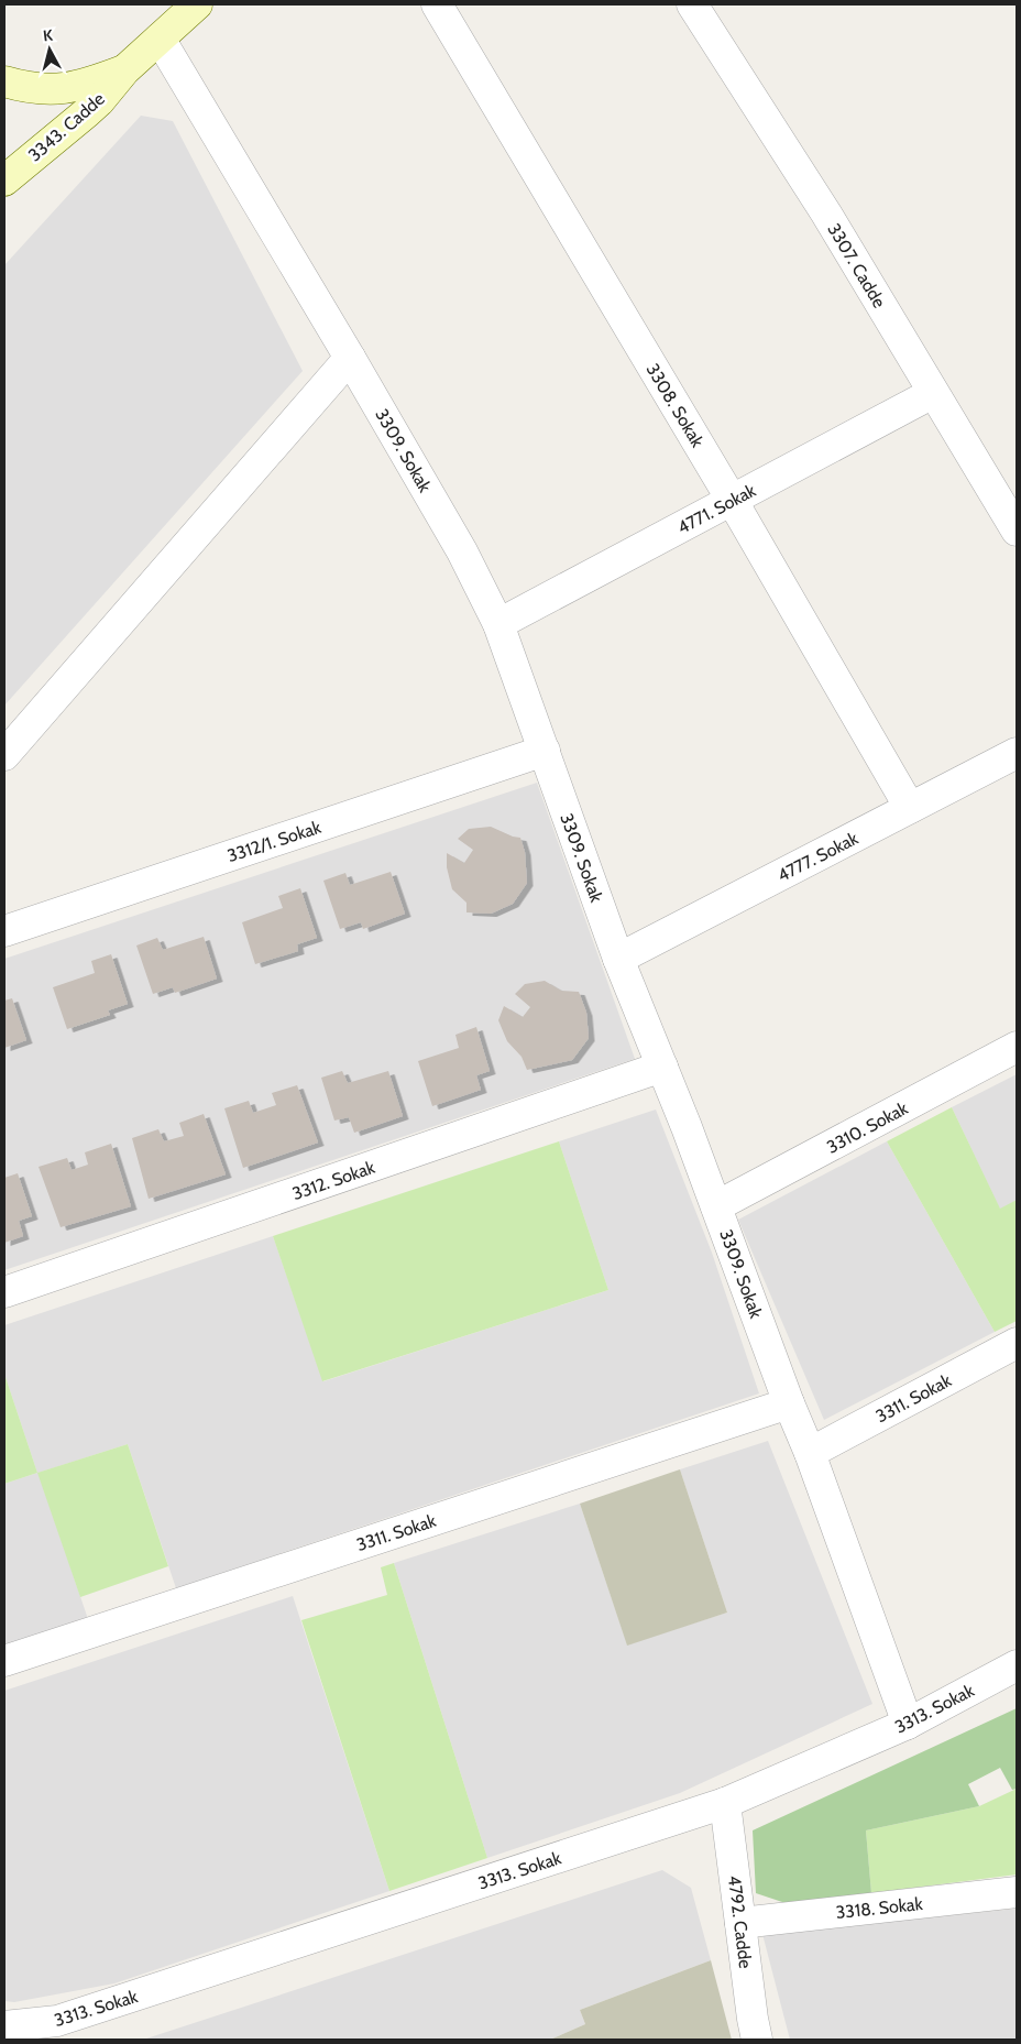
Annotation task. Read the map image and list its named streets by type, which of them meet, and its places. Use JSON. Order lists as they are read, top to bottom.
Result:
{
  "streets": {
    "street": [
      "3343. Cadde",
      "3307. Cadde",
      "3308. Sokak",
      "3309. Sokak",
      "4771. Sokak",
      "3312/1. Sokak",
      "4777. Sokak",
      "3310. Sokak",
      "3312. Sokak",
      "3311. Sokak",
      "3313. Sokak",
      "3318. Sokak",
      "4792. Cadde"
    ]
  },
  "crossings": [
    ["3343. Cadde", "3309. Sokak"],
    ["3307. Cadde", "4771. Sokak"],
    ["3308. Sokak", "4771. Sokak"],
    ["3308. Sokak", "4777. Sokak"],
    ["3309. Sokak", "4771. Sokak"],
    ["3309. Sokak", "3312/1. Sokak"],
    ["3309. Sokak", "4777. Sokak"],
    ["3309. Sokak", "3310. Sokak"],
    ["3309. Sokak", "3312. Sokak"],
    ["3309. Sokak", "3311. Sokak"],
    ["3309. Sokak", "3313. Sokak"],
    ["3313. Sokak", "4792. Cadde"],
    ["3318. Sokak", "4792. Cadde"]
  ],
  "north": "top"
}
